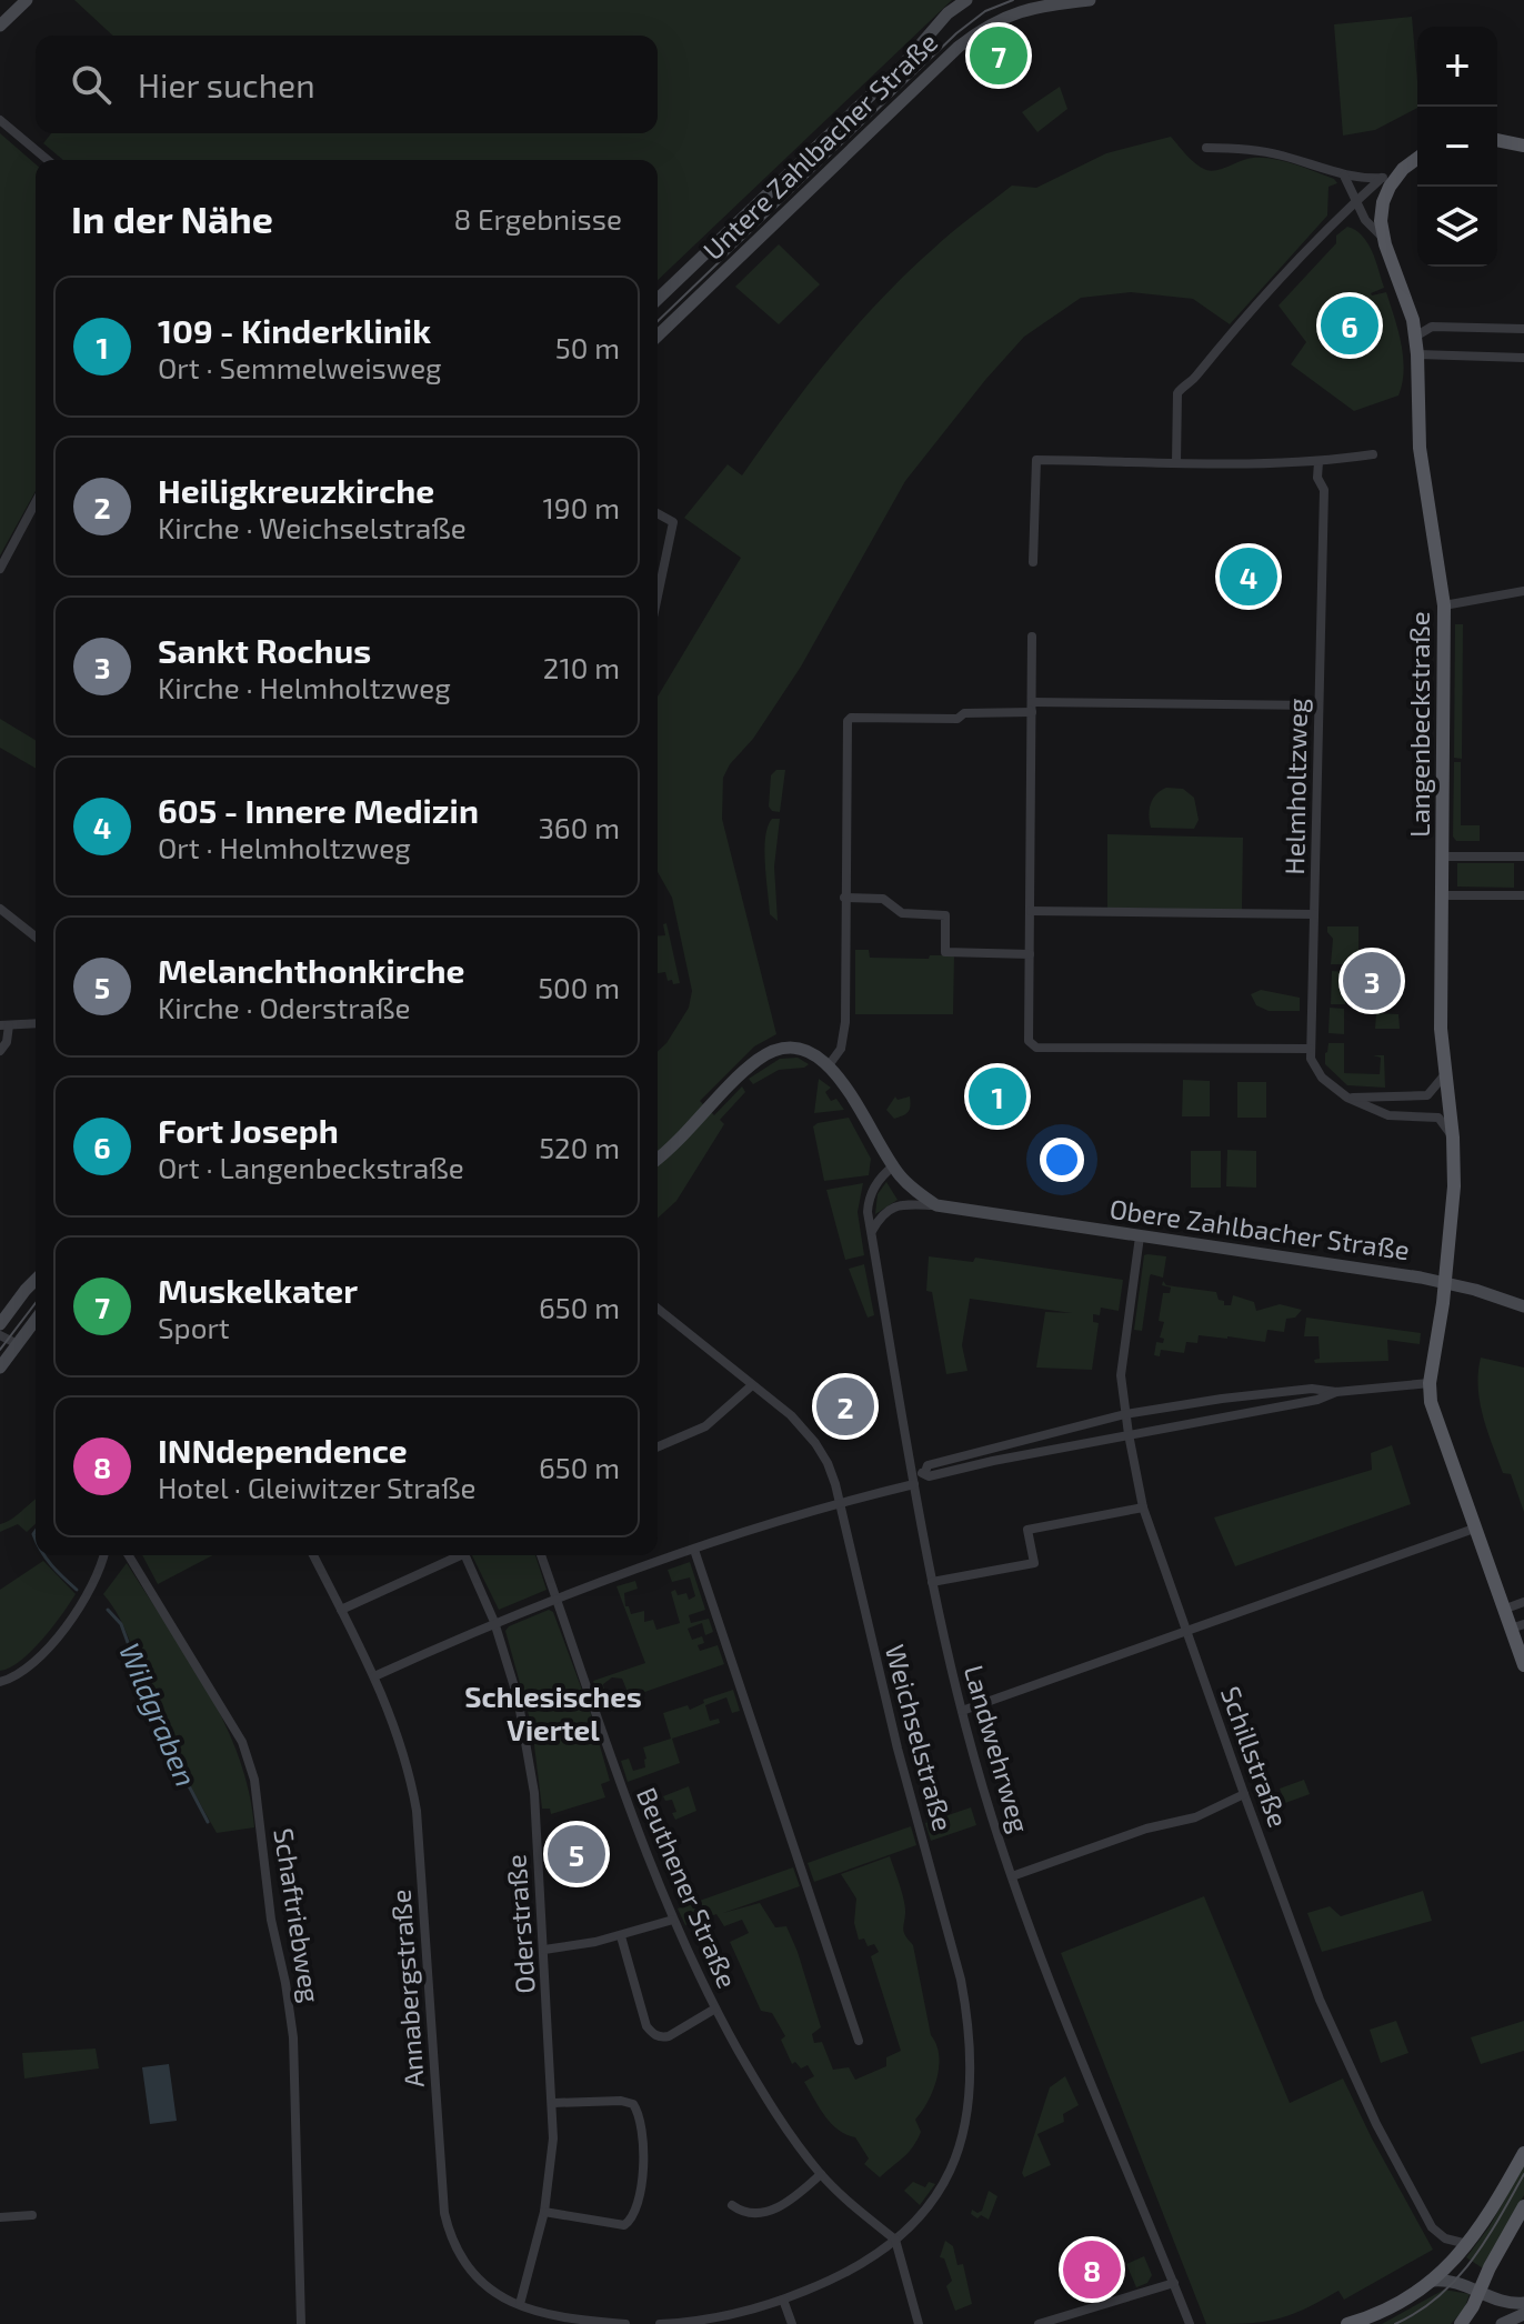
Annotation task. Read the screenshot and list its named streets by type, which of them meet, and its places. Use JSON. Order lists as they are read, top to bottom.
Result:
{
  "streets": {
    "main road": ["Langenbeckstraße"],
    "street": [
      "Untere Zahlbacher Straße",
      "Helmholtzweg",
      "Obere Zahlbacher Straße",
      "Weichselstraße",
      "Landwehrweg",
      "Schillstraße",
      "Beuthener Straße",
      "Schaftriebweg",
      "Oderstraße",
      "Annabergstraße"
    ]
  },
  "crossings": [
    ["Langenbeckstraße", "Obere Zahlbacher Straße"],
    ["Obere Zahlbacher Straße", "Schillstraße"],
    ["Weichselstraße", "Beuthener Straße"],
    ["Oderstraße", "Annabergstraße"]
  ],
  "districts": ["Schlesisches Viertel"],
  "water": ["Wildgraben"],
  "page": {
    "pins": [
      "7",
      "6",
      "4",
      "3",
      "1",
      "2",
      "5",
      "8"
    ],
    "map_buttons": ["+", "−"],
    "search": "Hier suchen",
    "heading": ["In der Nähe", "8 Ergebnisse"],
    "list": [
      {
        "mark": "1",
        "name": "109 - Kinderklinik",
        "note": "Ort · Semmelweisweg",
        "value": "50 m"
      },
      {
        "mark": "2",
        "name": "Heiligkreuzkirche",
        "note": "Kirche · Weichselstraße",
        "value": "190 m"
      },
      {
        "mark": "3",
        "name": "Sankt Rochus",
        "note": "Kirche · Helmholtzweg",
        "value": "210 m"
      },
      {
        "mark": "4",
        "name": "605 - Innere Medizin",
        "note": "Ort · Helmholtzweg",
        "value": "360 m"
      },
      {
        "mark": "5",
        "name": "Melanchthonkirche",
        "note": "Kirche · Oderstraße",
        "value": "500 m"
      },
      {
        "mark": "6",
        "name": "Fort Joseph",
        "note": "Ort · Langenbeckstraße",
        "value": "520 m"
      },
      {
        "mark": "7",
        "name": "Muskelkater",
        "note": "Sport",
        "value": "650 m"
      },
      {
        "mark": "8",
        "name": "INNdependence",
        "note": "Hotel · Gleiwitzer Straße",
        "value": "650 m"
      }
    ]
  }
}
